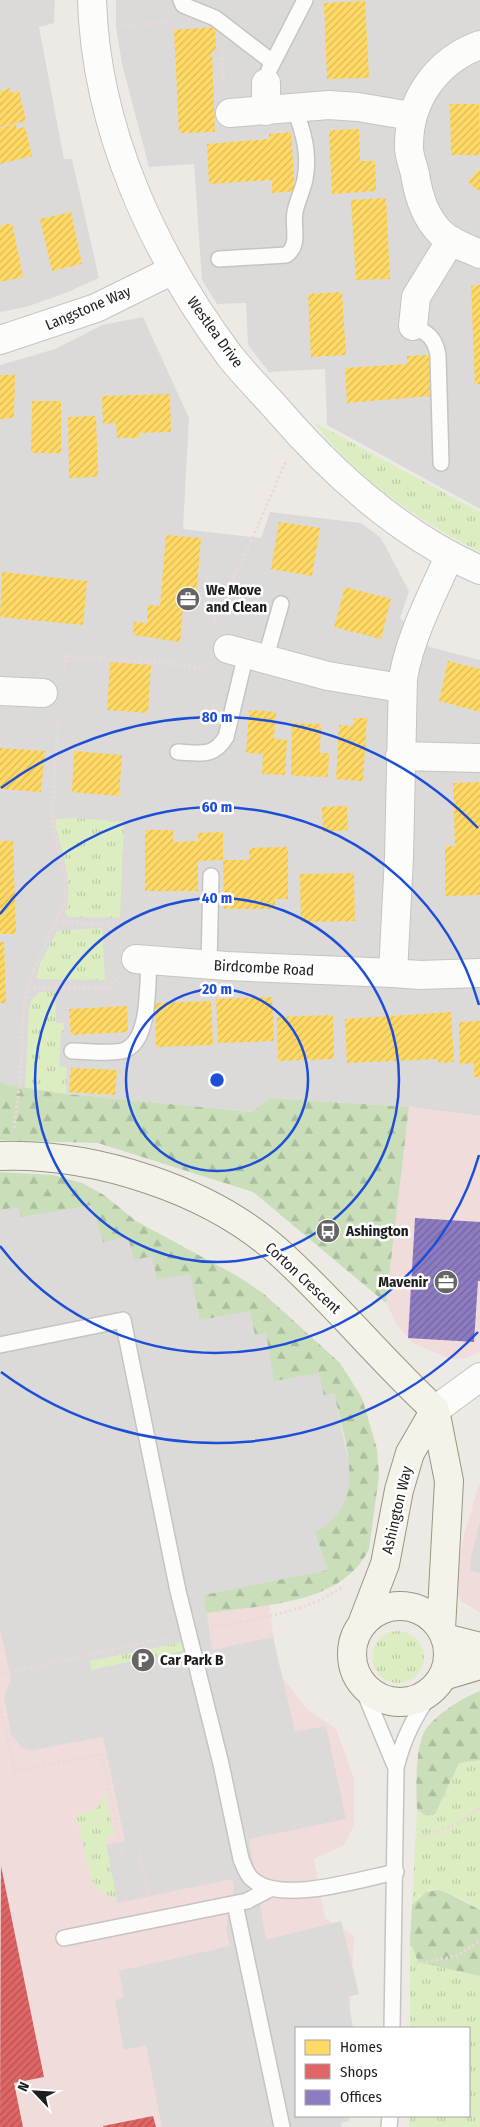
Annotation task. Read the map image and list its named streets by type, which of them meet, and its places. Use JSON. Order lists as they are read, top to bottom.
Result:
{
  "streets": {
    "street": [
      "Langstone Way",
      "Westlea Drive",
      "Birdcombe Road",
      "Corton Crescent",
      "Ashington Way"
    ]
  },
  "crossings": [
    ["Langstone Way", "Westlea Drive"],
    ["Corton Crescent", "Ashington Way"]
  ],
  "places": {
    "office": ["We Move and Clean", "Mavenir"],
    "bus stop": ["Ashington"],
    "parking": ["Car Park B"]
  },
  "legend": ["Homes", "Shops", "Offices"],
  "north": "top left",
  "rings": [
    "80 m",
    "60 m",
    "40 m",
    "20 m"
  ]
}
